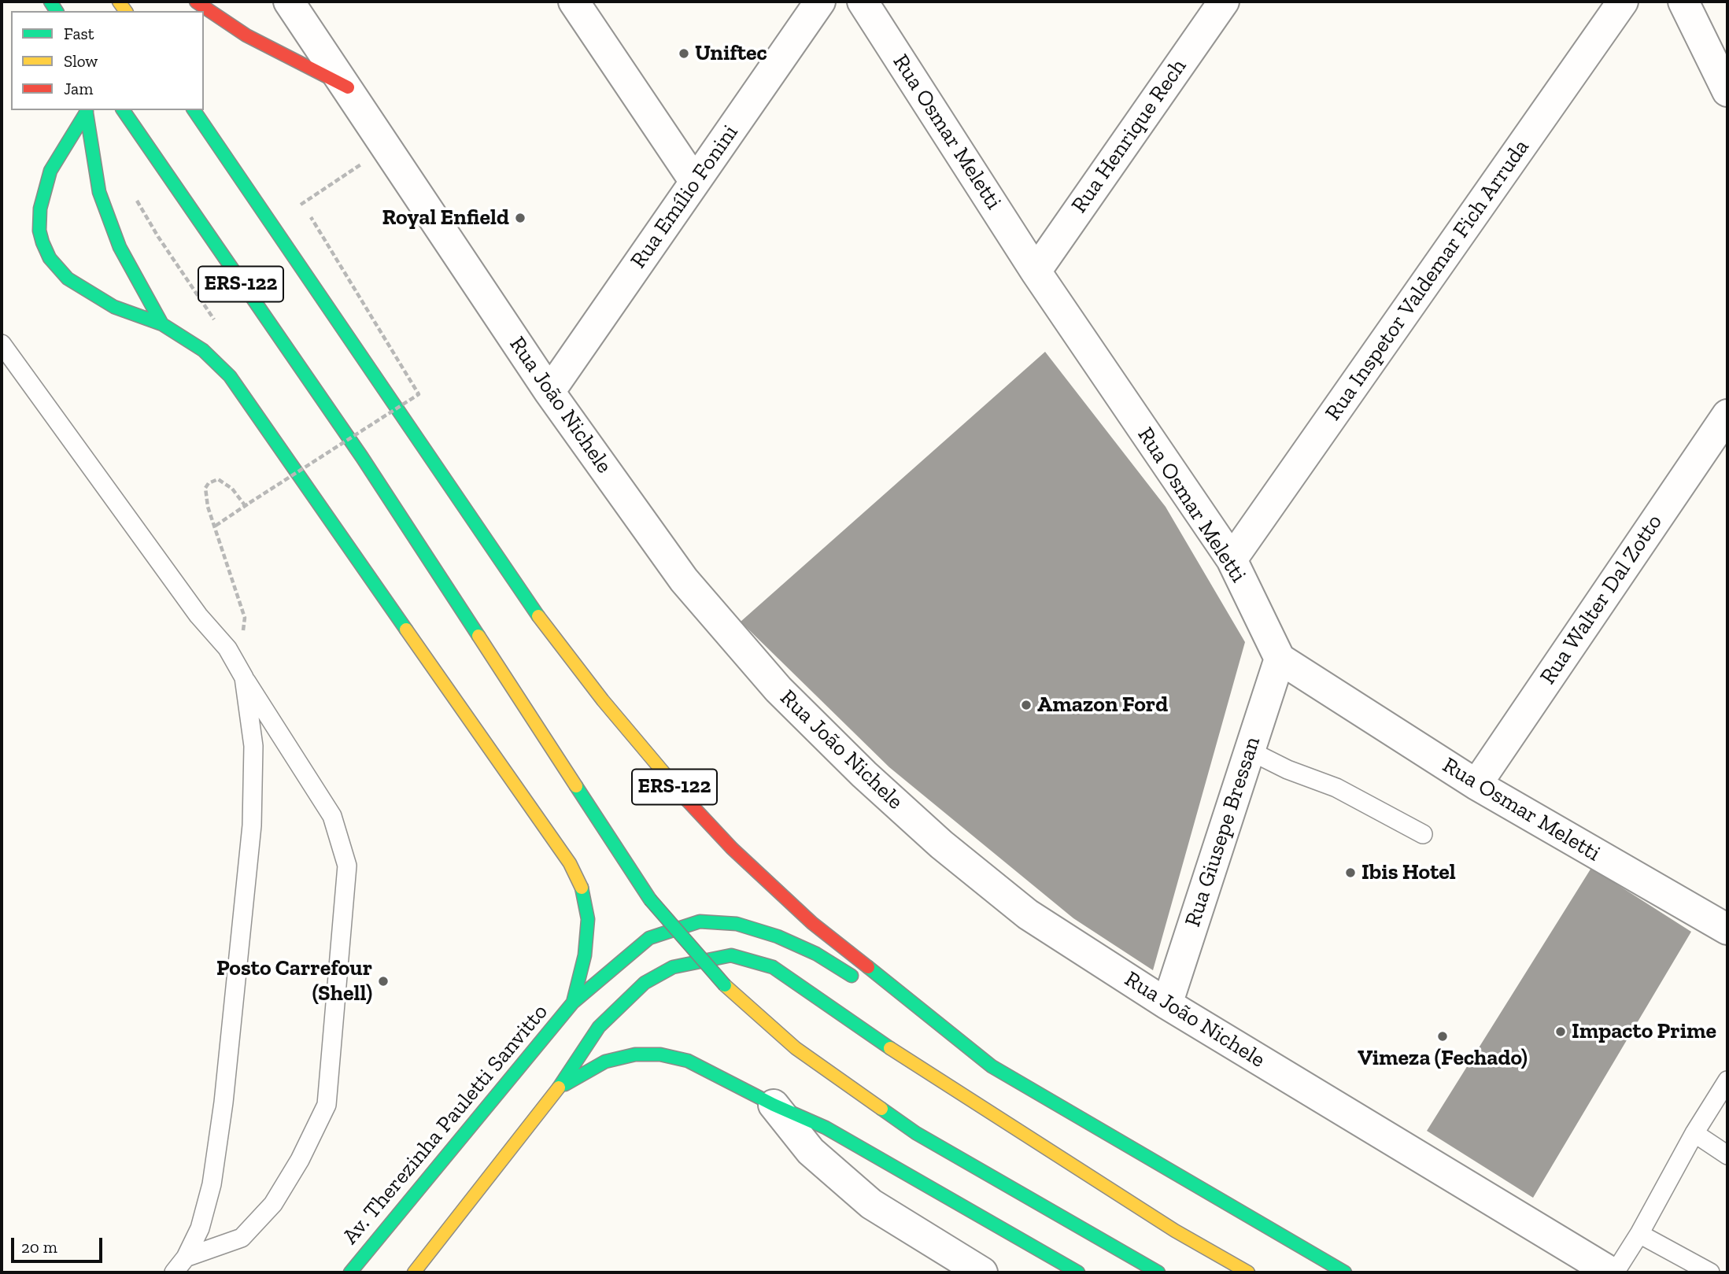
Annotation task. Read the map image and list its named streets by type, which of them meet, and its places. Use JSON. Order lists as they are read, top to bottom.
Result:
{
  "streets": {
    "main road": ["ERS-122", "Av. Therezinha Pauletti Sanvitto"],
    "street": [
      "Rua Osmar Meletti",
      "Rua Henrique Rech",
      "Rua Emílio Fonini",
      "Rua Inspetor Valdemar Fich Arruda",
      "Rua João Nichele",
      "Rua Walter Dal Zotto",
      "Rua Giusepe Bressan"
    ]
  },
  "crossings": [
    ["Rua Osmar Meletti", "Rua Henrique Rech"],
    ["Rua Osmar Meletti", "Rua Inspetor Valdemar Fich Arruda"],
    ["Rua Osmar Meletti", "Rua Walter Dal Zotto"],
    ["Rua Osmar Meletti", "Rua Giusepe Bressan"],
    ["Rua Emílio Fonini", "Rua João Nichele"],
    ["Rua João Nichele", "Rua Giusepe Bressan"]
  ],
  "places": [
    "Uniftec",
    "Royal Enfield",
    "Amazon Ford",
    "Ibis Hotel",
    "Posto Carrefour (Shell)",
    "Impacto Prime",
    "Vimeza (Fechado)"
  ],
  "legend": ["Fast", "Slow", "Jam"],
  "scale_bar": "20 m"
}
